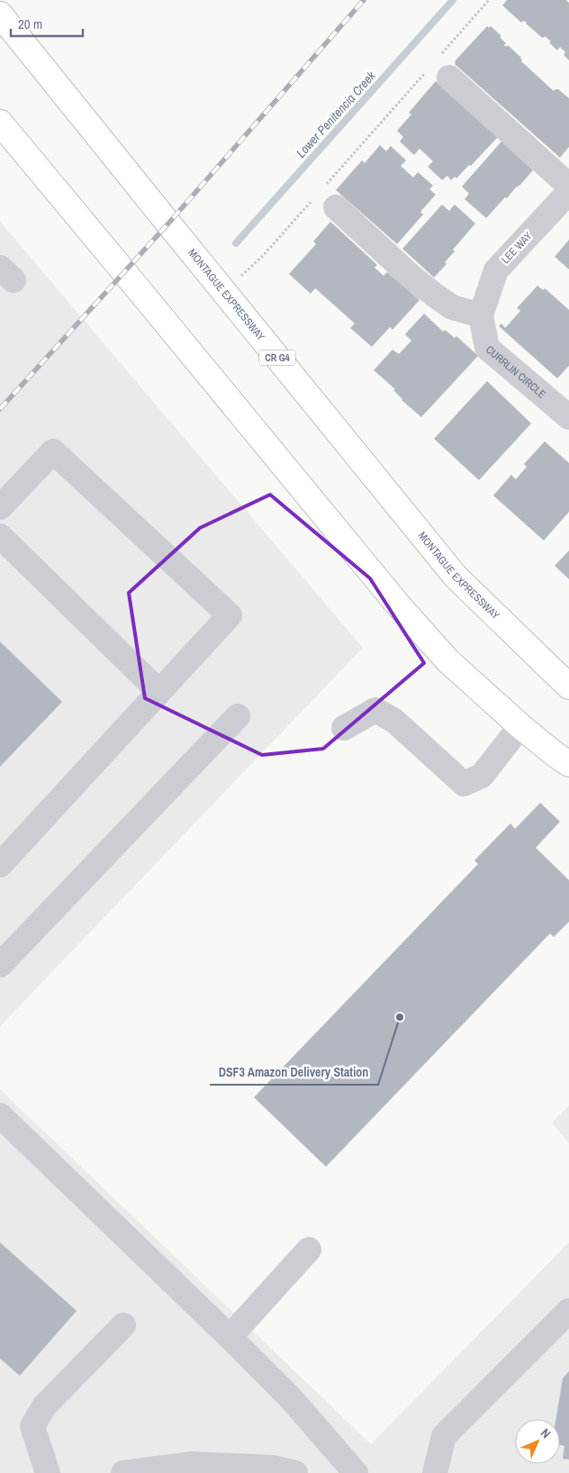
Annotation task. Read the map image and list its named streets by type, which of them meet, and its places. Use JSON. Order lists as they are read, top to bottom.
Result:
{
  "streets": {
    "highway": ["MONTAGUE EXPRESSWAY", "CR G4"],
    "street": ["LEE WAY", "CURRLIN CIRCLE"]
  },
  "crossings": [
    ["LEE WAY", "CURRLIN CIRCLE"]
  ],
  "water": ["Lower Penitencia Creek"],
  "places": ["DSF3 Amazon Delivery Station"],
  "scale_bar": "20 m",
  "north": "top right"
}
